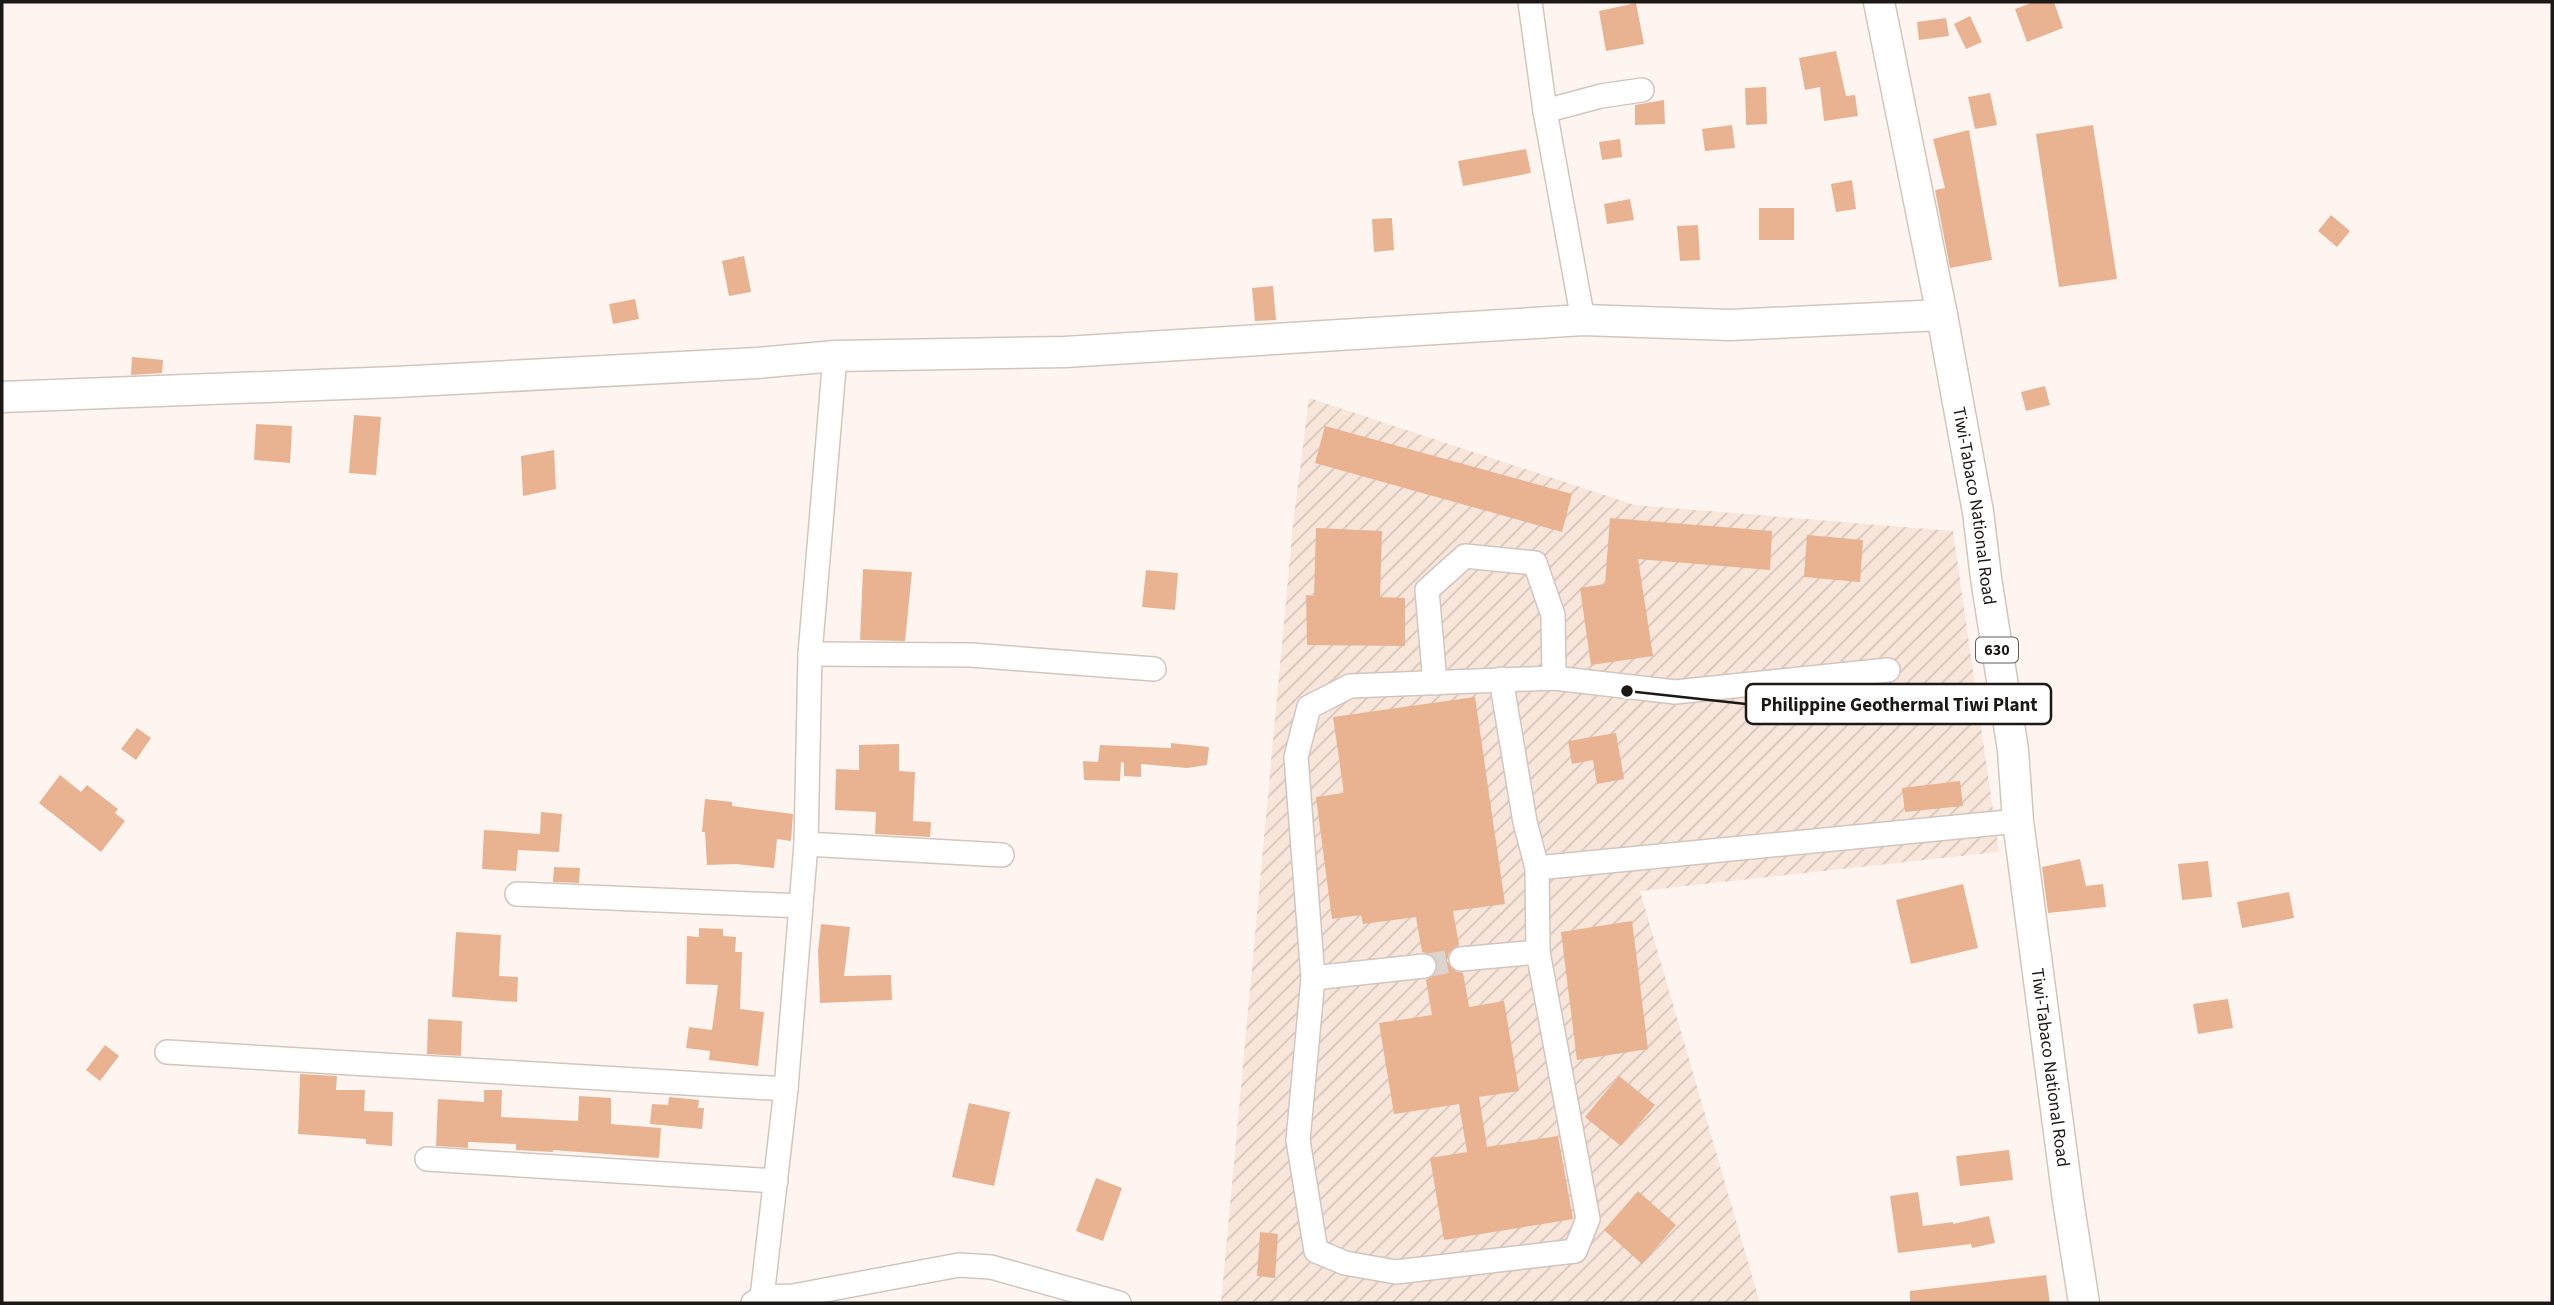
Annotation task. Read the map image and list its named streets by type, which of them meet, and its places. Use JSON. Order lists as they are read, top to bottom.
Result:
{
  "streets": {
    "main road": ["Tiwi-Tabaco National Road", "630"]
  },
  "places": ["Philippine Geothermal Tiwi Plant"]
}
